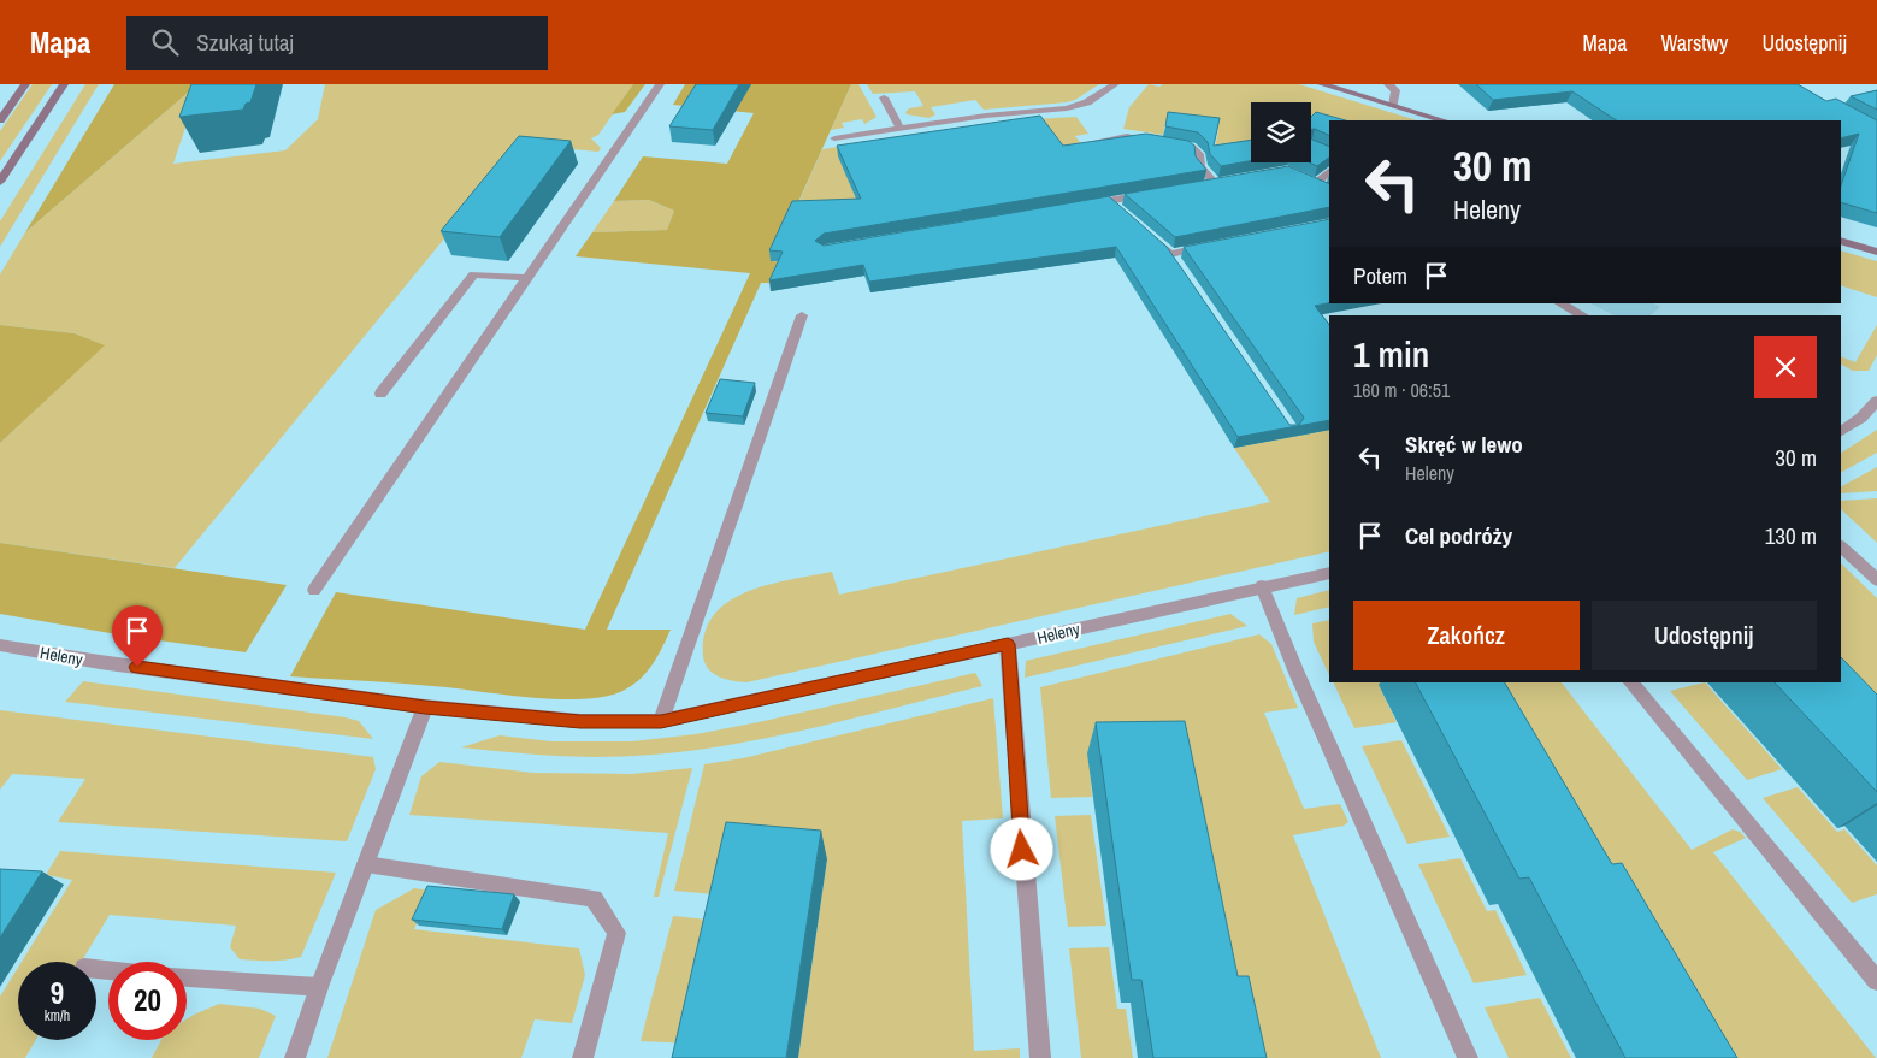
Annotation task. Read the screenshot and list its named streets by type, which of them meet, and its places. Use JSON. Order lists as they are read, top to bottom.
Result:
{
  "streets": {
    "street": ["Heleny"]
  },
  "page": {
    "header": "Mapa",
    "search": "Szukaj tutaj",
    "nav": ["Mapa", "Warstwy", "Udostępnij"],
    "turn": ["30 m", "Heleny"],
    "then": "Potem",
    "heading": ["1 min", "160 m · 06:51"],
    "list": [
      {
        "name": "Skręć w lewo",
        "note": "Heleny",
        "value": "30 m"
      },
      {
        "name": "Cel podróży",
        "value": "130 m"
      }
    ],
    "buttons": ["Zakończ", "Udostępnij"],
    "speed": "9 km/h",
    "limit": "20"
  }
}
